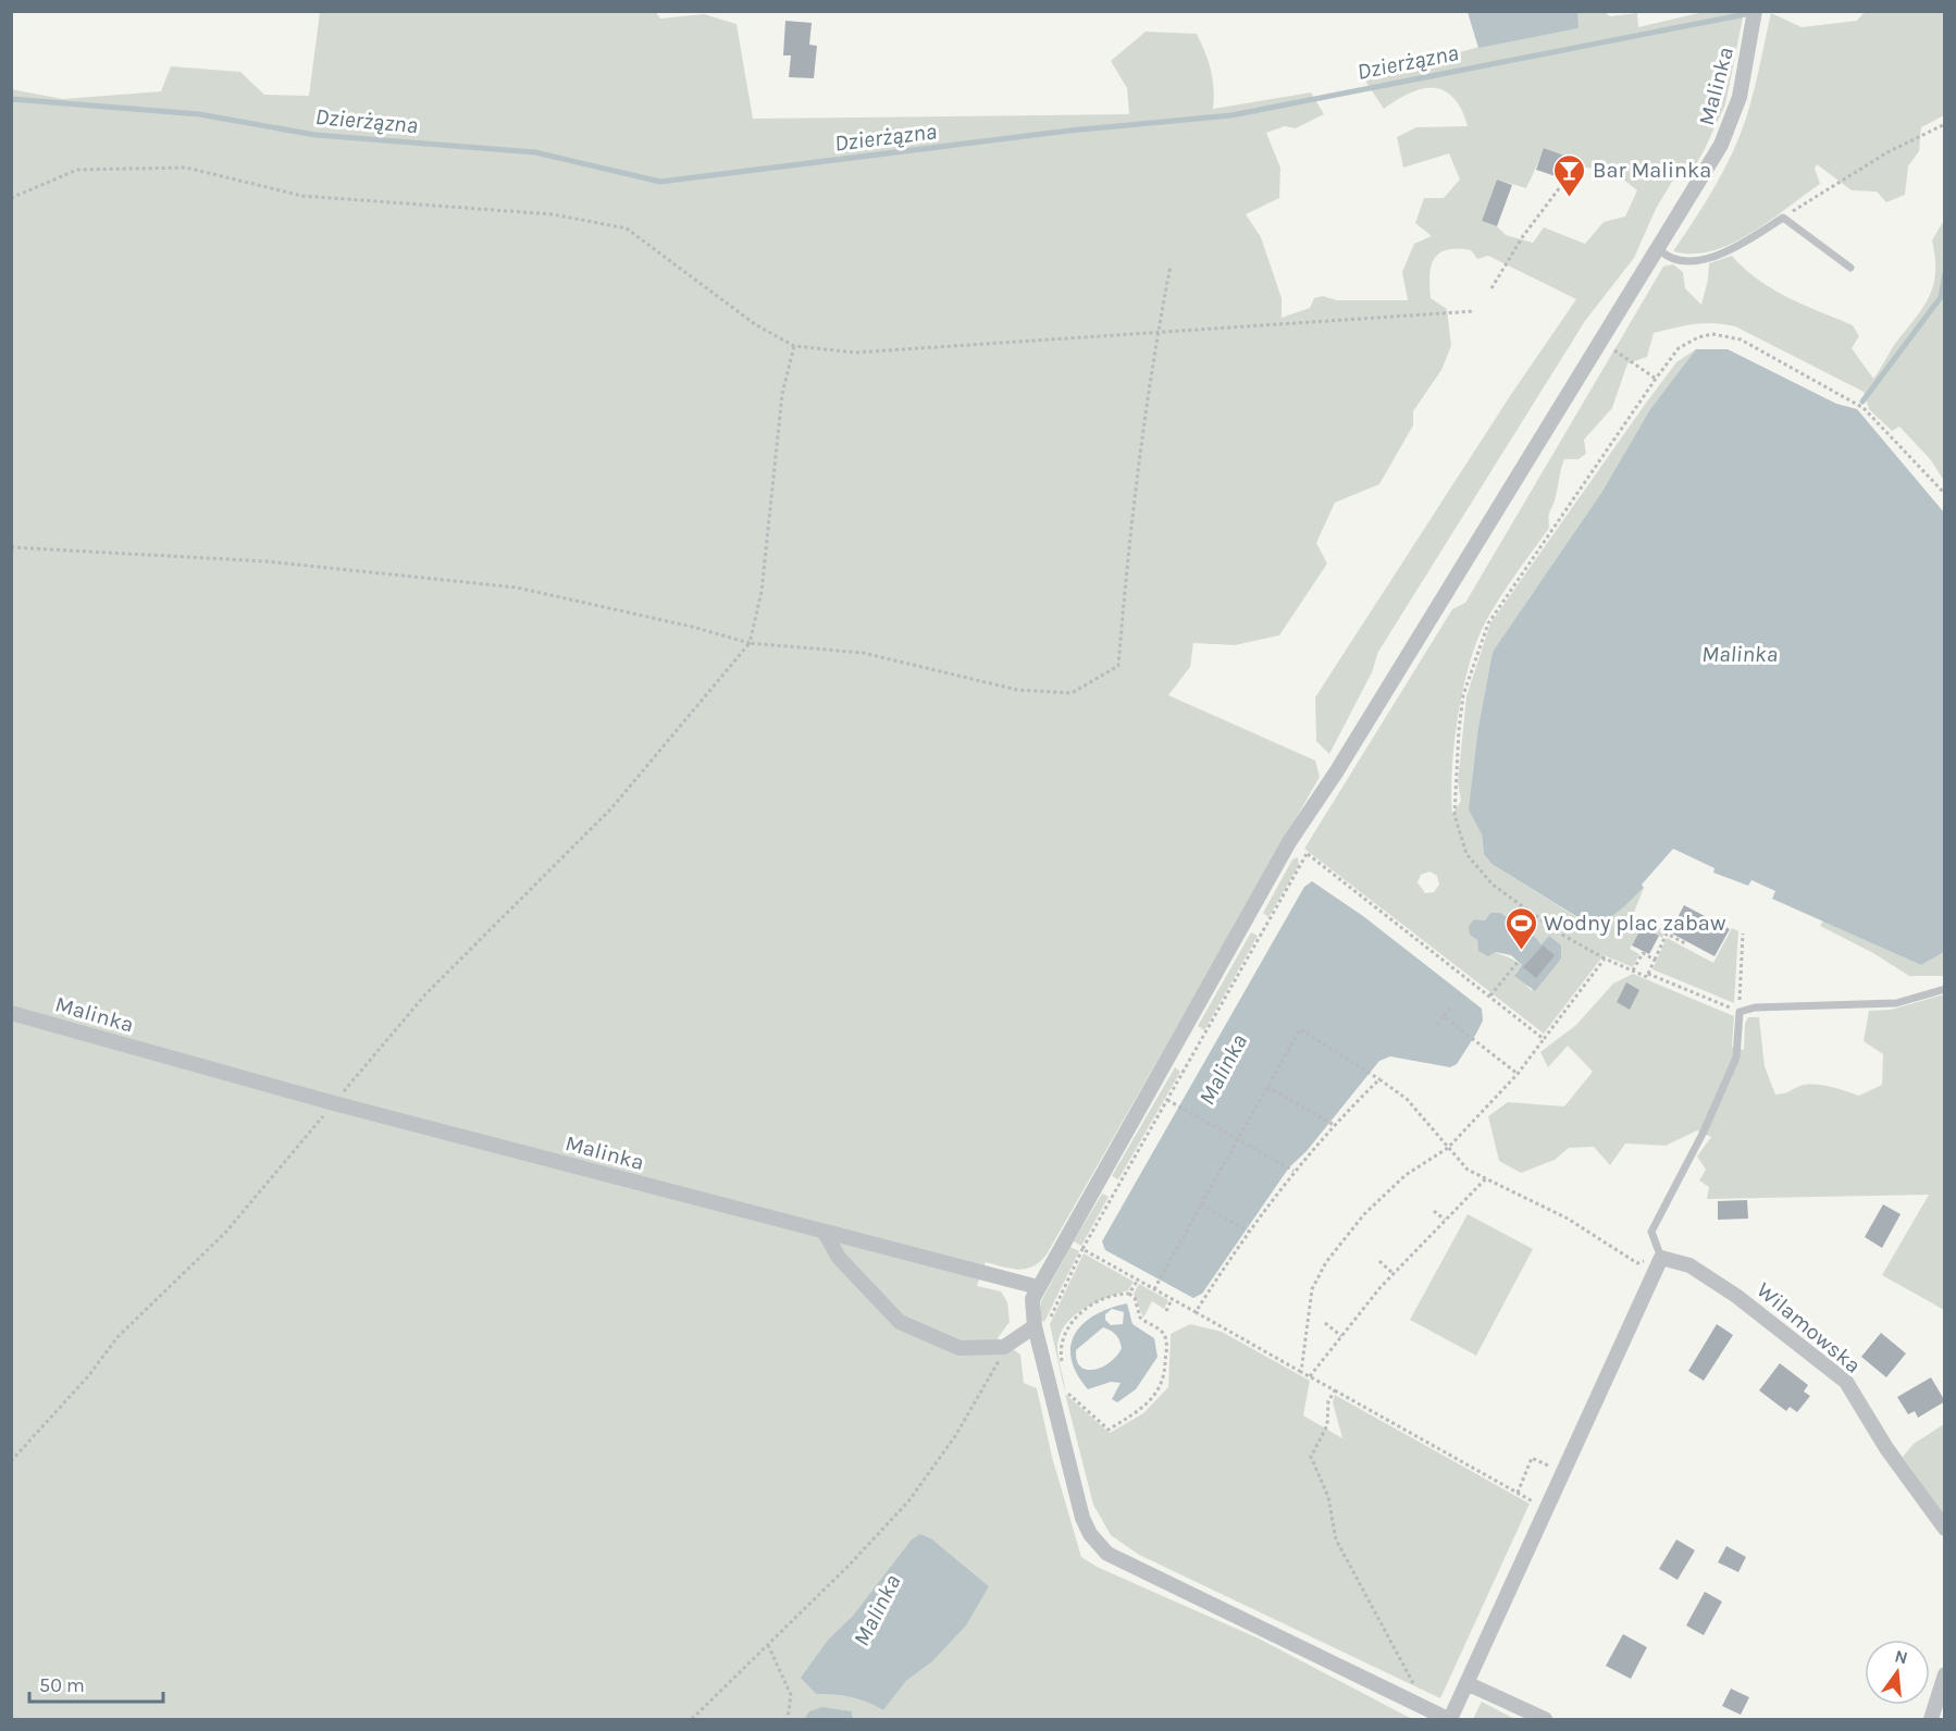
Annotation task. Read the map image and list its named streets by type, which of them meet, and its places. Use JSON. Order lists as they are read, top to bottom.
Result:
{
  "streets": {
    "street": ["Malinka", "Wilamowska"]
  },
  "water": ["Dzierżązna", "Malinka"],
  "places": {
    "bar": ["Bar Malinka"],
    "sports": ["Wodny plac zabaw"]
  },
  "scale_bar": "50 m",
  "north": "top"
}
